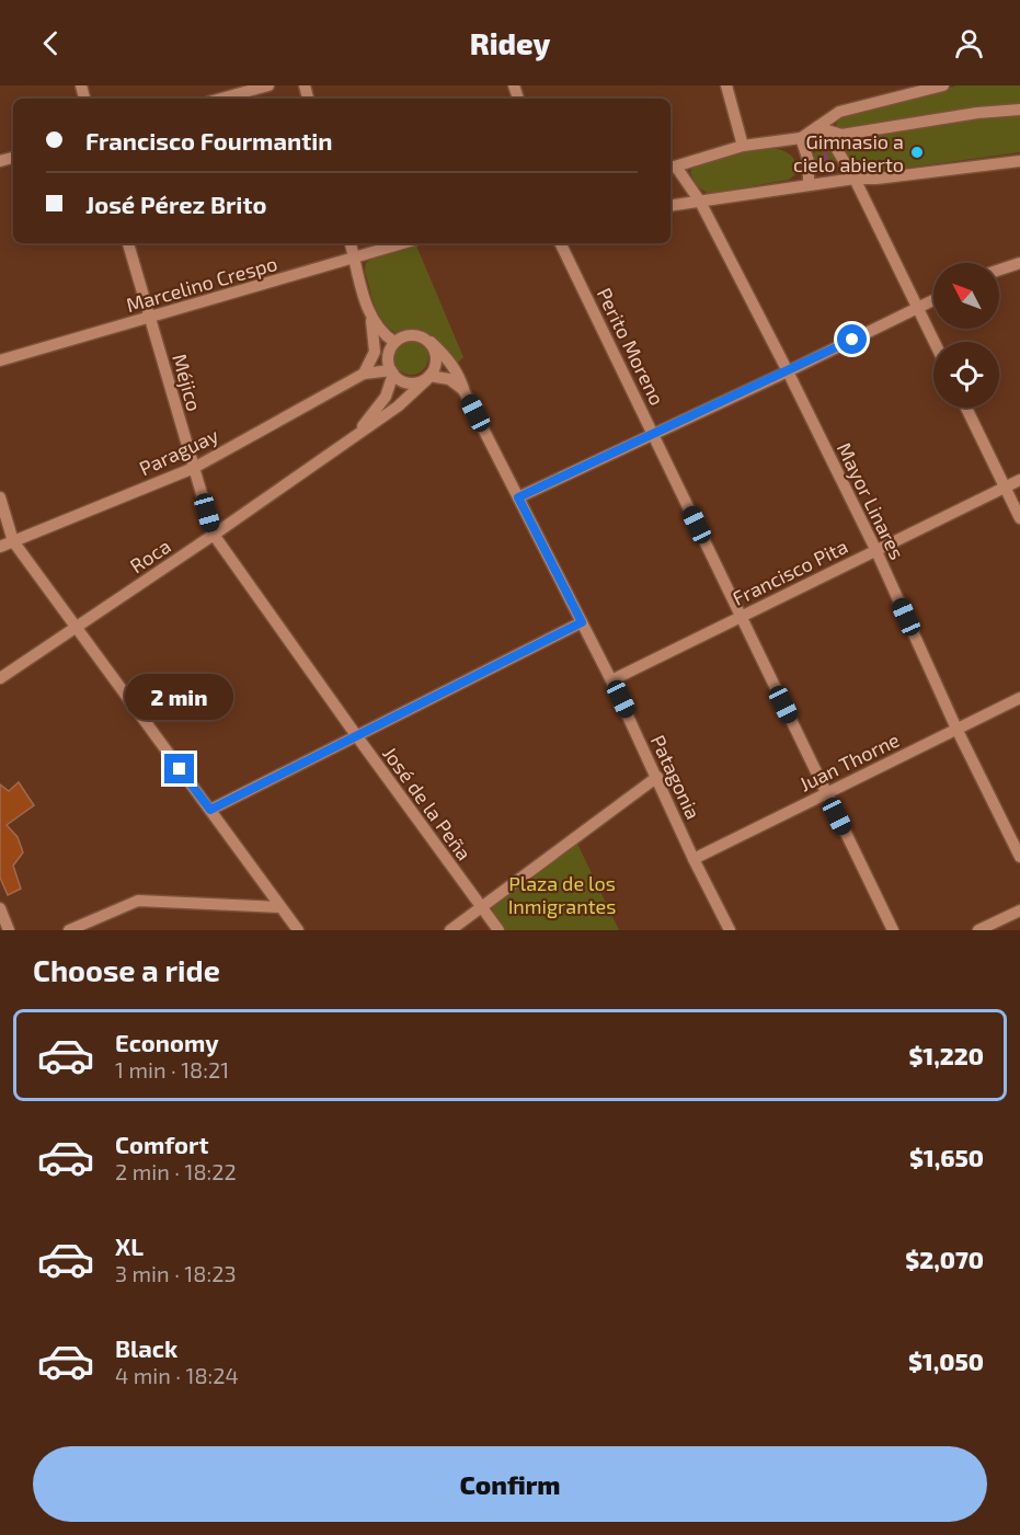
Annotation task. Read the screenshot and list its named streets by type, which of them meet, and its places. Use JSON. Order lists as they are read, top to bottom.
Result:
{
  "streets": {
    "street": [
      "Marcelino Crespo",
      "Perito Moreno",
      "Méjico",
      "Paraguay",
      "Mayor Linares",
      "Roca",
      "Francisco Pita",
      "Juan Thorne",
      "Patagonia",
      "José de la Peña"
    ]
  },
  "crossings": [
    ["Marcelino Crespo", "Méjico"],
    ["Perito Moreno", "Francisco Pita"],
    ["Perito Moreno", "Juan Thorne"],
    ["Méjico", "Paraguay"],
    ["Méjico", "Roca"],
    ["Méjico", "José de la Peña"],
    ["Paraguay", "Roca"],
    ["Paraguay", "Patagonia"],
    ["Mayor Linares", "Francisco Pita"],
    ["Mayor Linares", "Juan Thorne"],
    ["Roca", "Patagonia"],
    ["Roca", "José de la Peña"],
    ["Francisco Pita", "Patagonia"],
    ["Juan Thorne", "Patagonia"]
  ],
  "parks": ["Plaza de los Inmigrantes"],
  "places": ["Gimnasio a cielo abierto"],
  "north": "top left",
  "page": {
    "header": "Ridey",
    "banner": ["Francisco Fourmantin", "José Pérez Brito"],
    "bubble": "2 min",
    "heading": "Choose a ride",
    "list": [
      {
        "name": "Economy",
        "note": "1 min · 18:21",
        "value": "$1,220"
      },
      {
        "name": "Comfort",
        "note": "2 min · 18:22",
        "value": "$1,650"
      },
      {
        "name": "XL",
        "note": "3 min · 18:23",
        "value": "$2,070"
      },
      {
        "name": "Black",
        "note": "4 min · 18:24",
        "value": "$1,050"
      }
    ],
    "buttons": "Confirm"
  }
}
